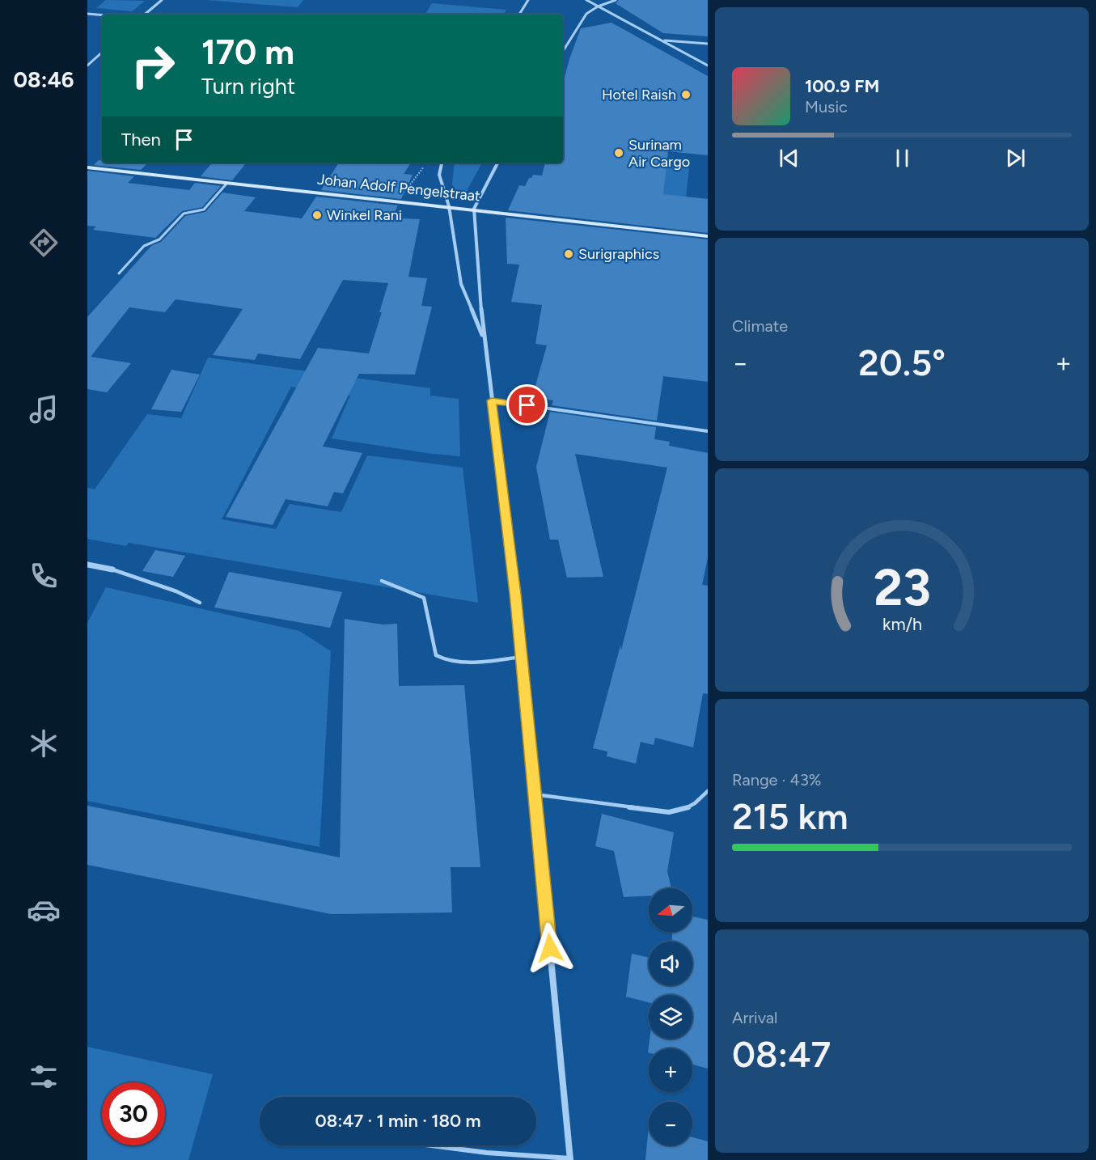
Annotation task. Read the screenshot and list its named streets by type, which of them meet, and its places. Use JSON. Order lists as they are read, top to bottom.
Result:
{
  "streets": {
    "main road": ["Johan Adolf Pengelstraat"]
  },
  "places": [
    "Hotel Raish",
    "Surinam Air Cargo",
    "Winkel Rani",
    "Surigraphics"
  ],
  "north": "left",
  "page": {
    "tabs": "08:46",
    "turn": ["170 m", "Turn right"],
    "song": ["100.9 FM", "Music"],
    "then": "Then",
    "tile": [
      "Climate",
      ["Range · 43%", "215 km"],
      ["Arrival", "08:47"]
    ],
    "heat": ["−", "20.5°", "+"],
    "map_buttons": ["+", "−"],
    "limit": "30",
    "trip": "08:47 · 1 min · 180 m",
    "gauge": ["23", "km/h"]
  }
}
